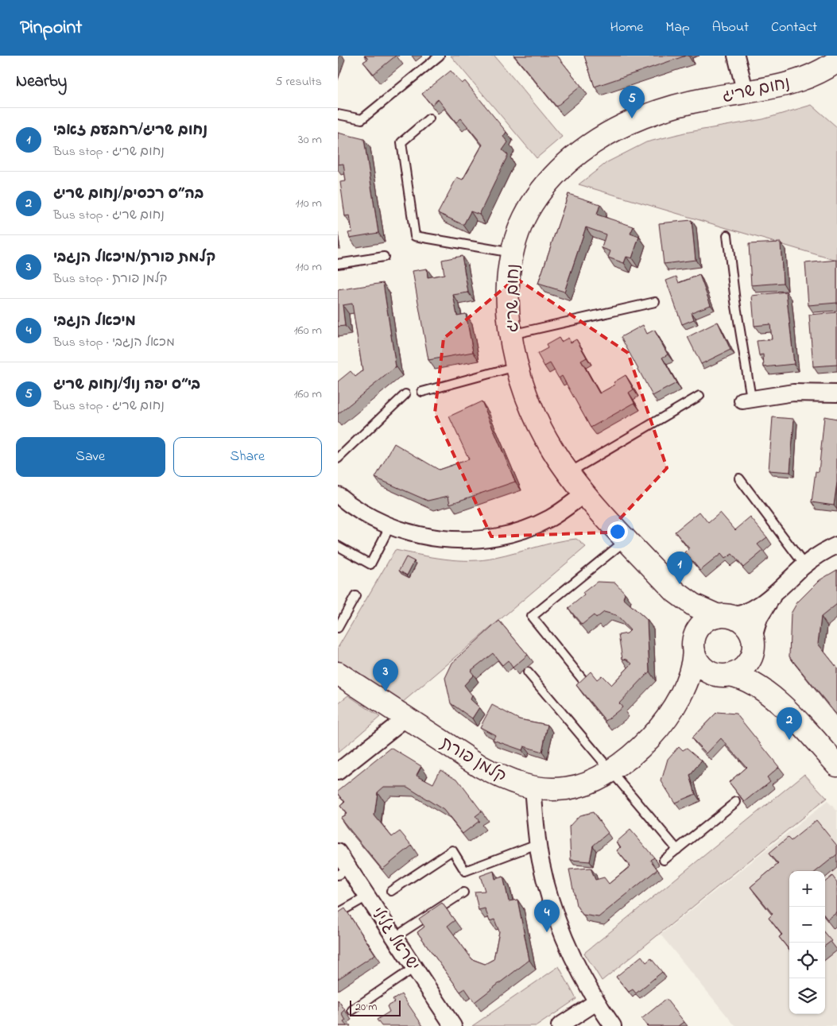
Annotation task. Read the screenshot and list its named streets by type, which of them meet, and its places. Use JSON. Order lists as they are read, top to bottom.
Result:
{
  "streets": {
    "street": ["נחום שריג", "קלמן פורת", "ישראל גלילי"]
  },
  "crossings": [
    ["נחום שריג", "קלמן פורת"]
  ],
  "scale_bar": "20 m",
  "page": {
    "header": "Pinpoint",
    "nav": [
      "Home",
      "Map",
      "About",
      "Contact"
    ],
    "heading": ["Nearby", "5 results"],
    "pins": [
      "5",
      "1",
      "3",
      "2",
      "4"
    ],
    "list": [
      {
        "mark": "1",
        "name": "נחום שריג/רחבעם זאבי",
        "note": "Bus stop · נחום שריג",
        "value": "30 m"
      },
      {
        "mark": "2",
        "name": "בה״ס רכסים/נחום שריג",
        "note": "Bus stop · נחום שריג",
        "value": "110 m"
      },
      {
        "mark": "3",
        "name": "קלמת פורת/מיכאל הנגבי",
        "note": "Bus stop · קלמן פורת",
        "value": "110 m"
      },
      {
        "mark": "4",
        "name": "מיכאל הנגבי",
        "note": "Bus stop · מכאל הנגבי",
        "value": "160 m"
      },
      {
        "mark": "5",
        "name": "בי״ס יפה נוף/נחום שריג",
        "note": "Bus stop · נחום שריג",
        "value": "160 m"
      }
    ],
    "buttons": ["Save", "Share"],
    "map_buttons": ["+", "−"],
    "scale": "20 m"
  }
}
